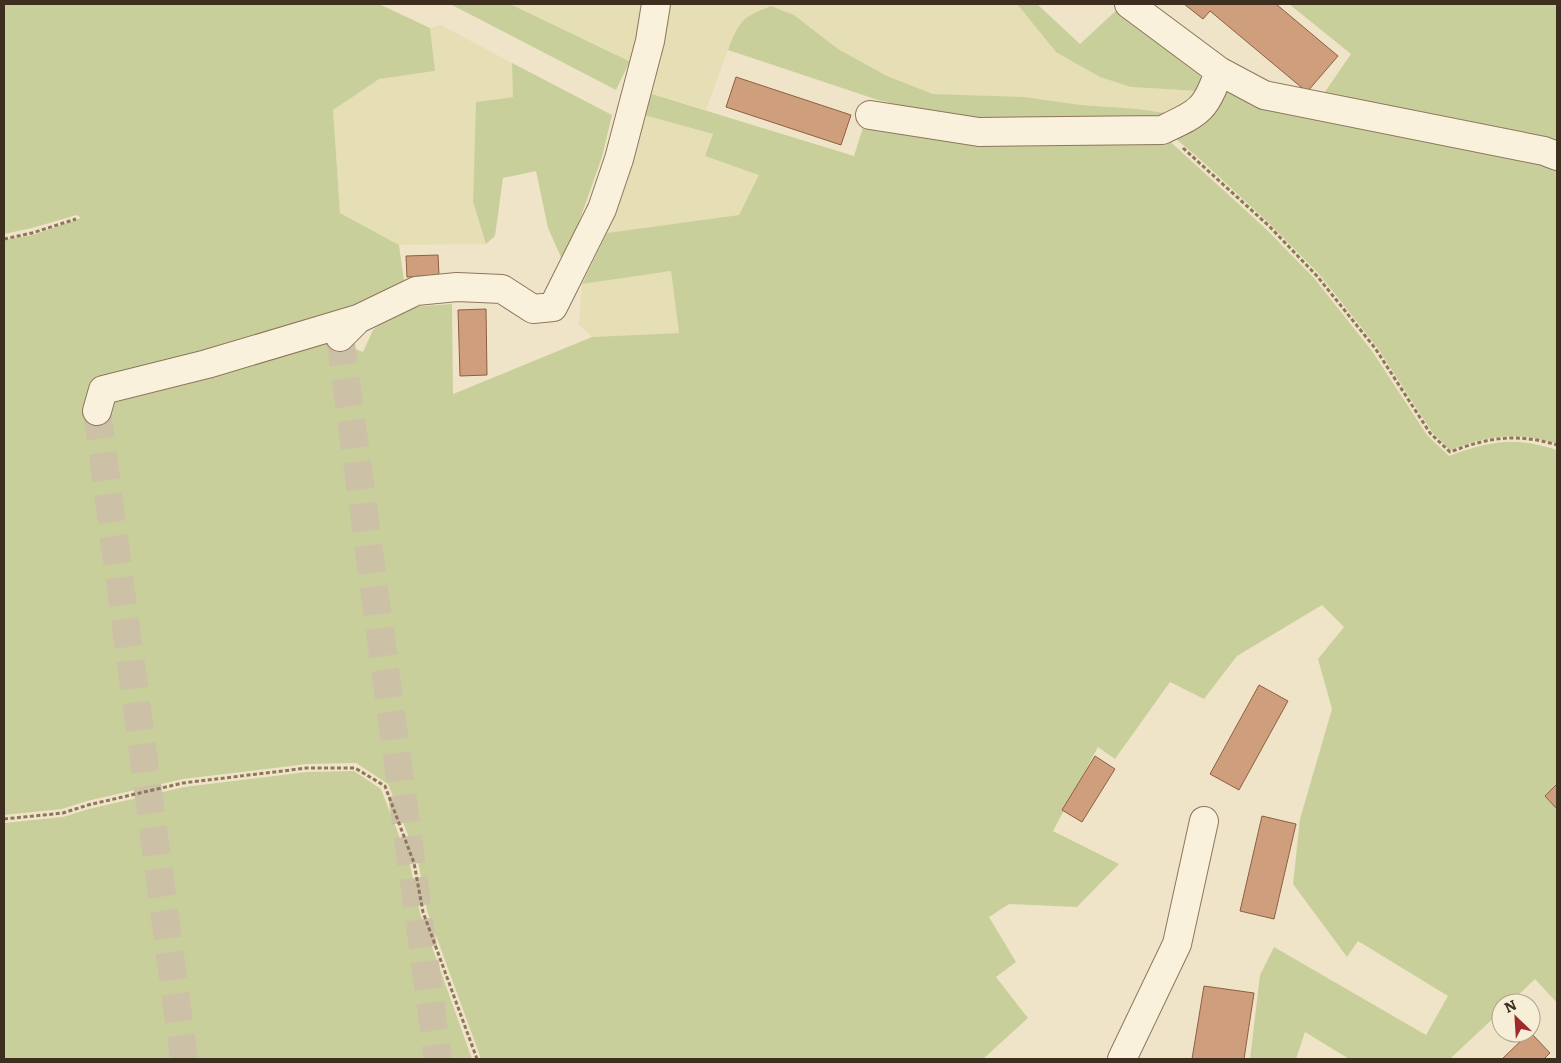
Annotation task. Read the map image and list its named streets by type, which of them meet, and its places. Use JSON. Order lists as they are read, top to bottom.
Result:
{
  "north": "top left"
}
